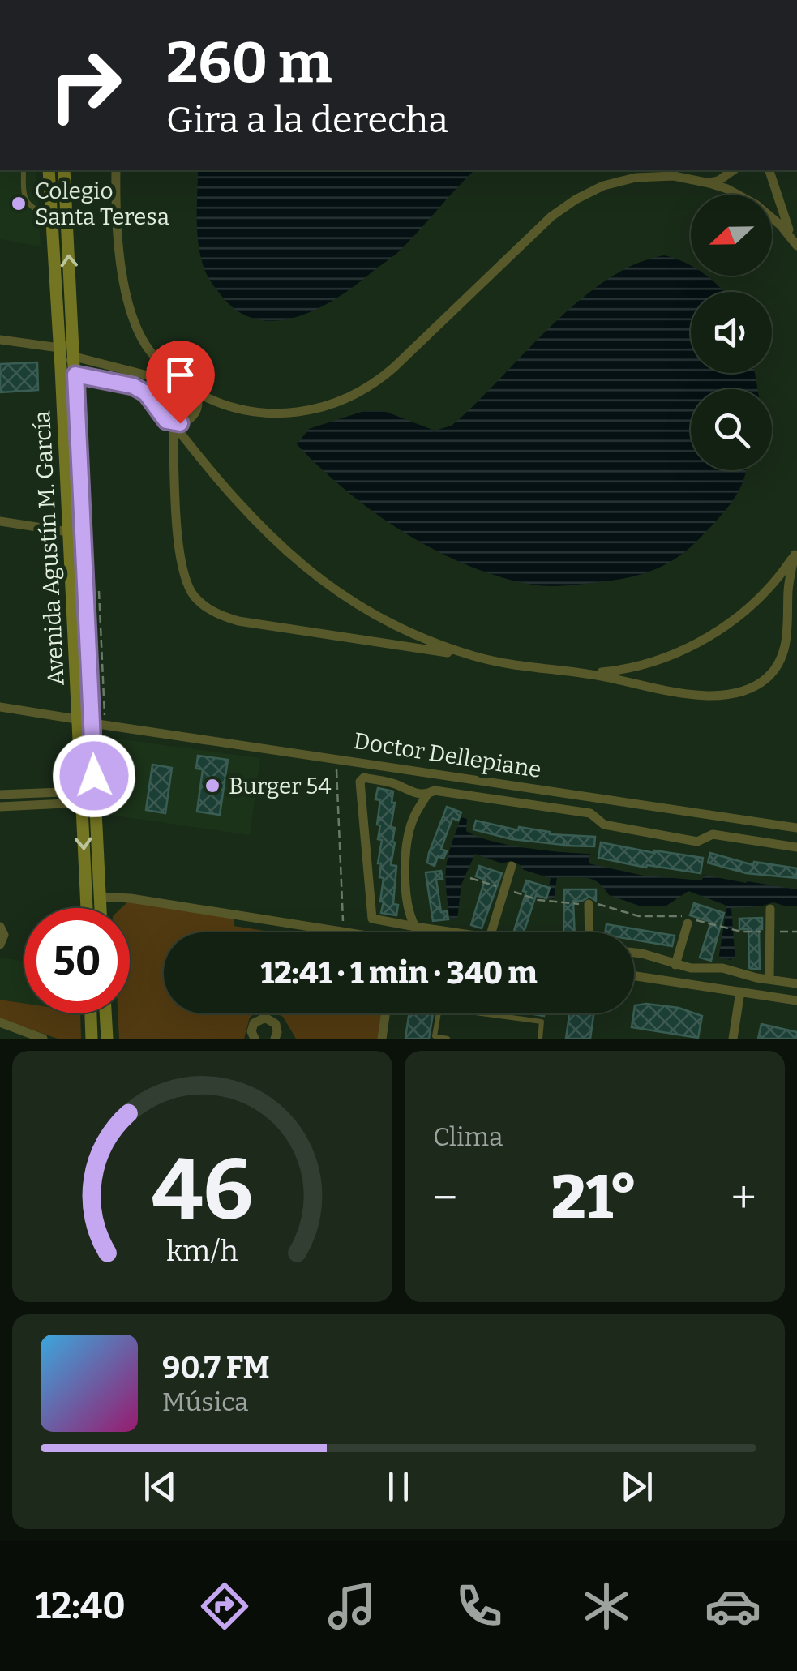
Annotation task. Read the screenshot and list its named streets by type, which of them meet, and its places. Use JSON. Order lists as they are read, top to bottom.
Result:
{
  "streets": {
    "main road": ["Avenida Agustín M. García"],
    "street": ["Doctor Dellepiane"]
  },
  "crossings": [
    ["Avenida Agustín M. García", "Doctor Dellepiane"]
  ],
  "places": ["Colegio Santa Teresa", "Burger 54"],
  "north": "left",
  "page": {
    "turn": ["260 m", "Gira a la derecha"],
    "limit": "50",
    "trip": "12:41 · 1 min · 340 m",
    "tile": "Clima",
    "heat": ["−", "21°", "+"],
    "song": ["90.7 FM", "Música"],
    "tabs": "12:40",
    "gauge": ["46", "km/h"]
  }
}
